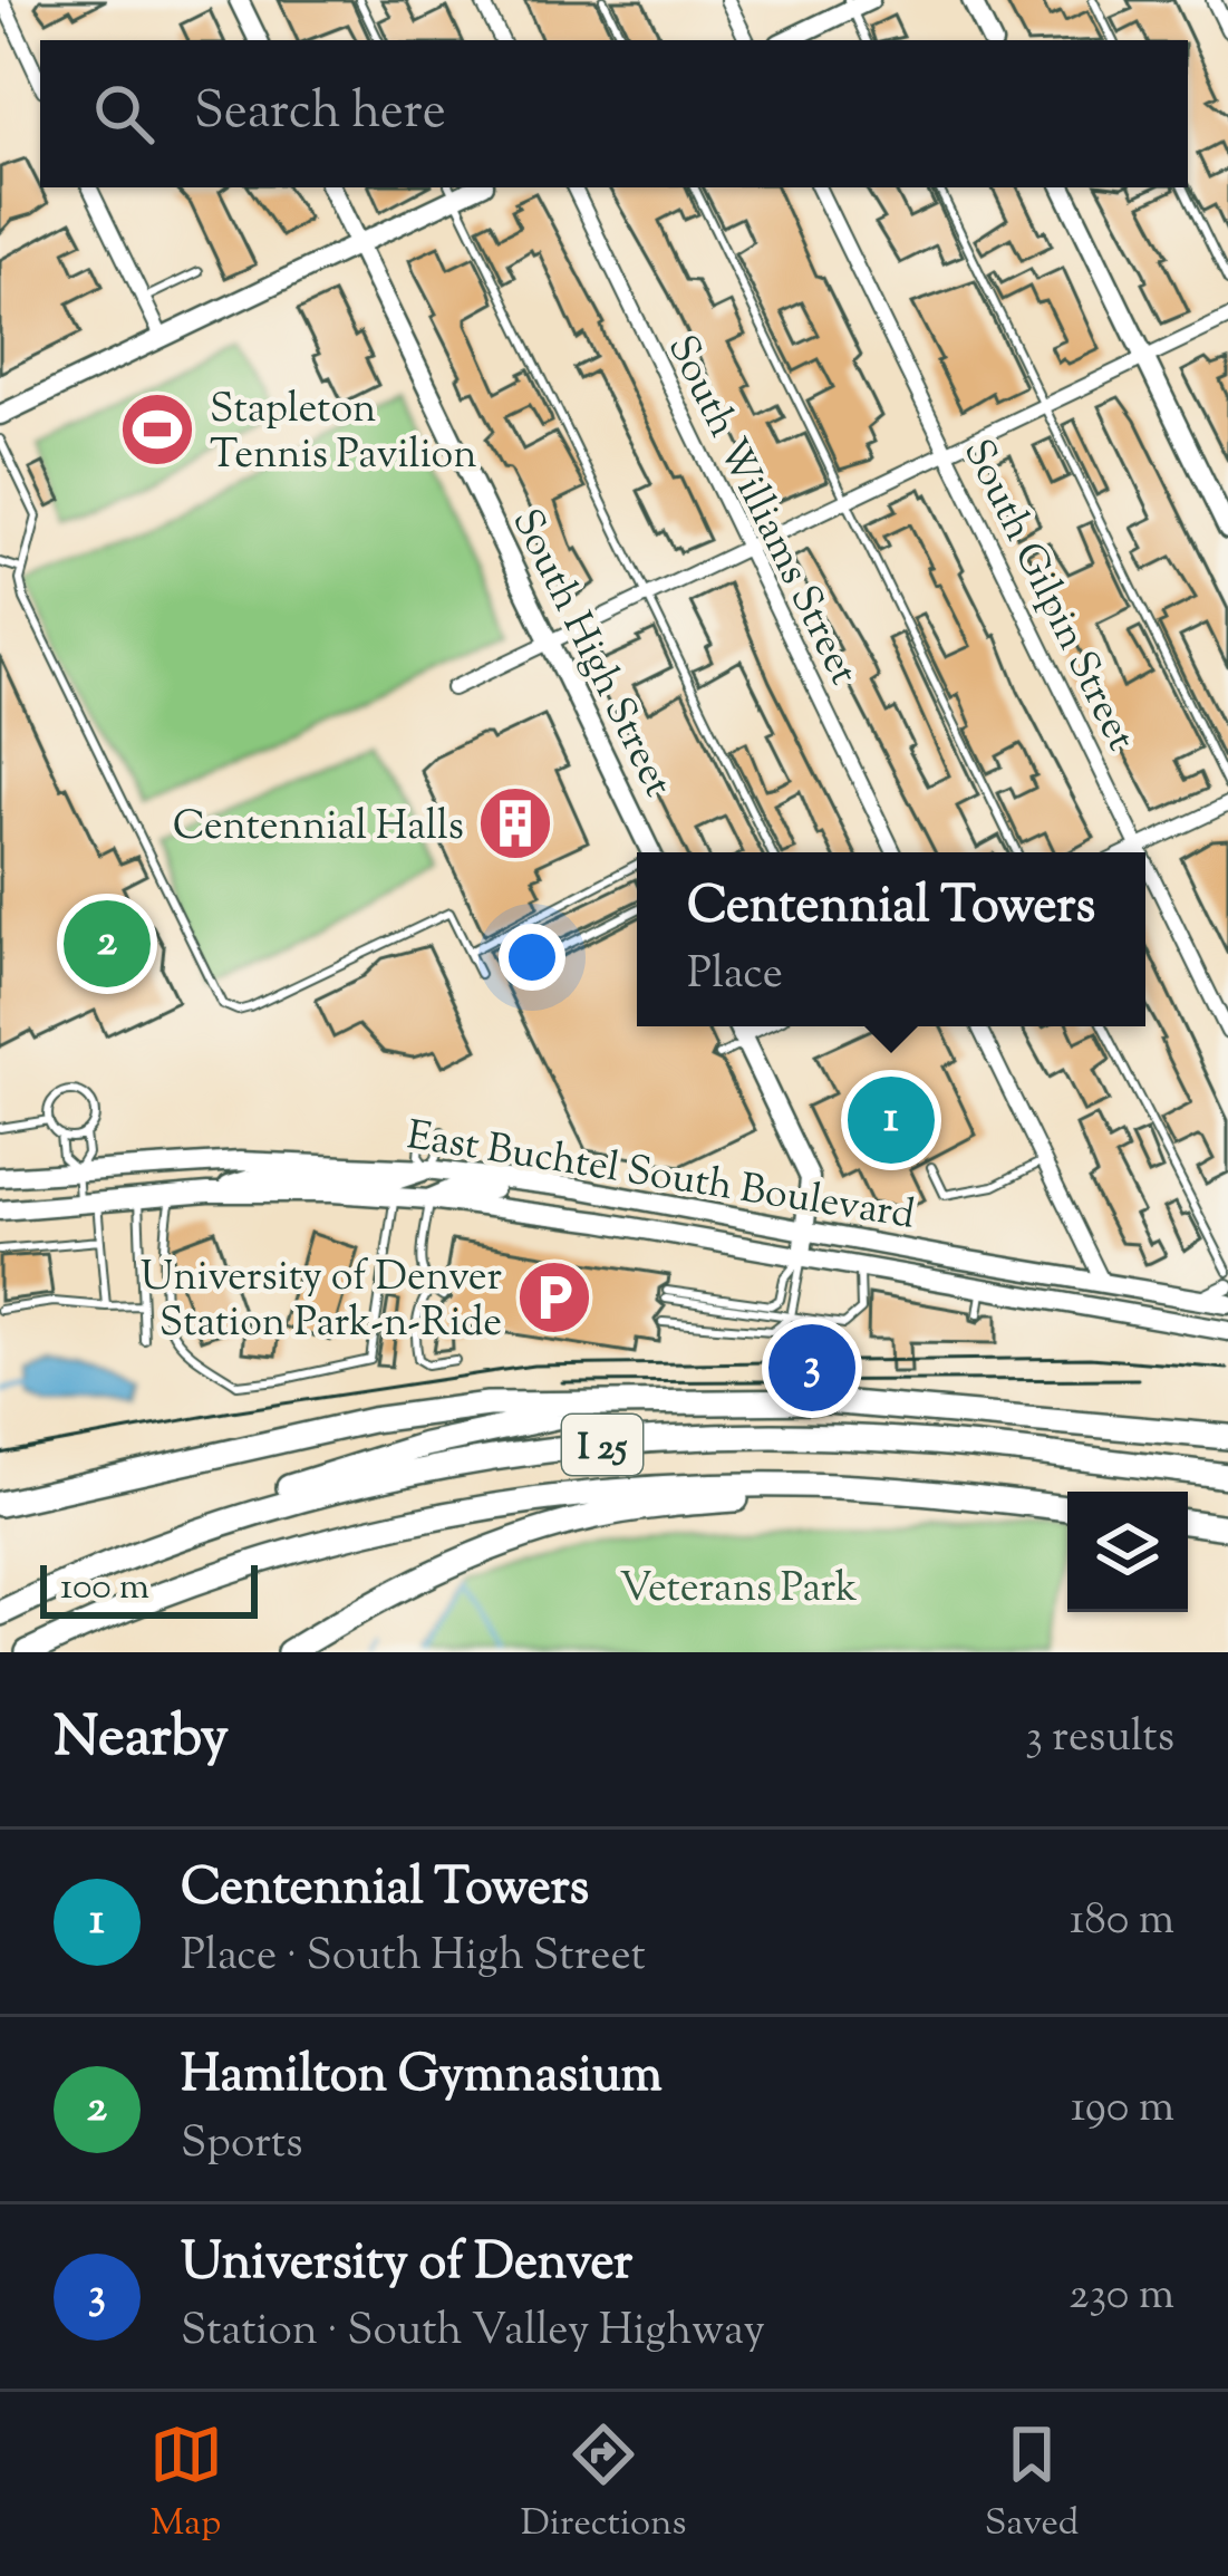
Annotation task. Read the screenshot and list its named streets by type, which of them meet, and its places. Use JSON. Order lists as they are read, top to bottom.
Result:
{
  "streets": {
    "highway": ["I 25"],
    "main road": ["South High Street", "East Buchtel South Boulevard"],
    "street": ["South Williams Street", "South Gilpin Street"]
  },
  "parks": ["Veterans Park"],
  "places": {
    "sports": ["Stapleton Tennis Pavilion"],
    "building": ["Centennial Halls"],
    "parking": ["University of Denver Station Park-n-Ride"]
  },
  "scale_bar": "100 m",
  "page": {
    "search": "Search here",
    "popup": ["Centennial Towers", "Place"],
    "pins": ["2", "1", "3"],
    "scale": "100 m",
    "heading": ["Nearby", "3 results"],
    "list": [
      {
        "mark": "1",
        "name": "Centennial Towers",
        "note": "Place · South High Street",
        "value": "180 m"
      },
      {
        "mark": "2",
        "name": "Hamilton Gymnasium",
        "note": "Sports",
        "value": "190 m"
      },
      {
        "mark": "3",
        "name": "University of Denver",
        "note": "Station · South Valley Highway",
        "value": "230 m"
      }
    ],
    "nav": ["Map", "Directions", "Saved"]
  }
}
